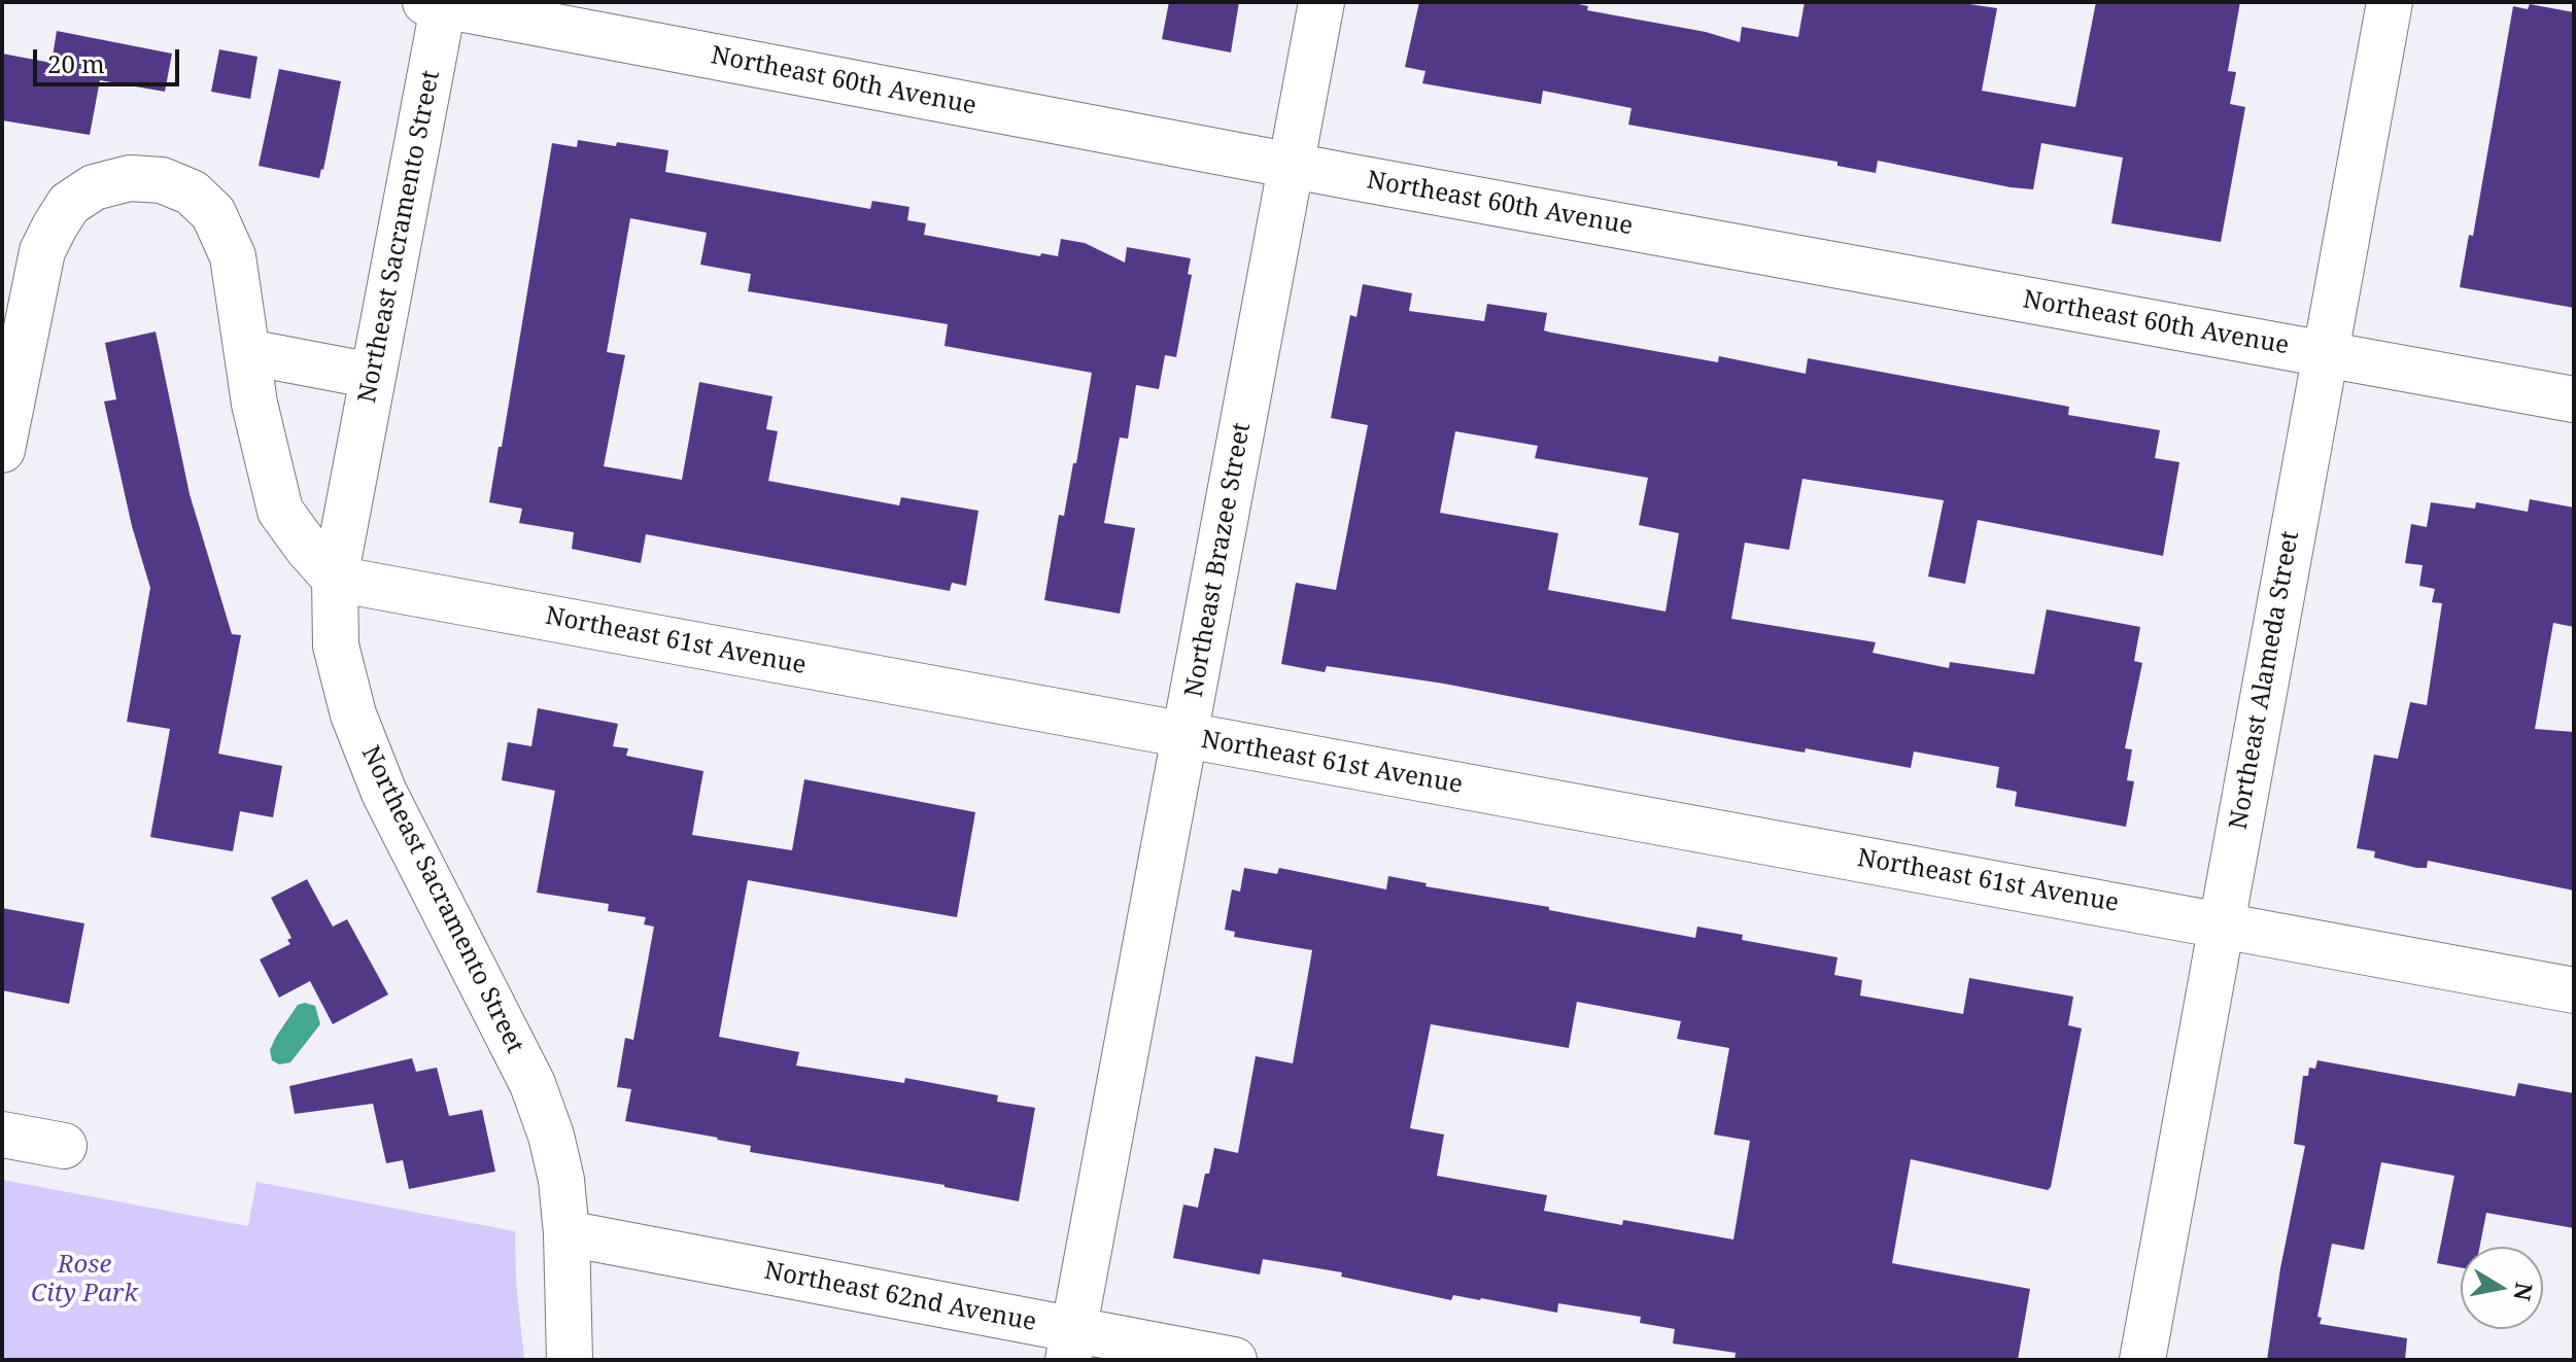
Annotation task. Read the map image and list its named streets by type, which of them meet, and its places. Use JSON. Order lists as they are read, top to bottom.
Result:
{
  "streets": {
    "street": [
      "Northeast 60th Avenue",
      "Northeast Sacramento Street",
      "Northeast Brazee Street",
      "Northeast 61st Avenue",
      "Northeast Alameda Street",
      "Northeast 62nd Avenue"
    ]
  },
  "crossings": [
    ["Northeast 60th Avenue", "Northeast Sacramento Street"],
    ["Northeast 60th Avenue", "Northeast Brazee Street"],
    ["Northeast 60th Avenue", "Northeast Alameda Street"],
    ["Northeast Sacramento Street", "Northeast 61st Avenue"],
    ["Northeast Sacramento Street", "Northeast 62nd Avenue"],
    ["Northeast Brazee Street", "Northeast 61st Avenue"],
    ["Northeast Brazee Street", "Northeast 62nd Avenue"],
    ["Northeast 61st Avenue", "Northeast Alameda Street"]
  ],
  "parks": ["Rose City Park"],
  "scale_bar": "20 m",
  "north": "right"
}
